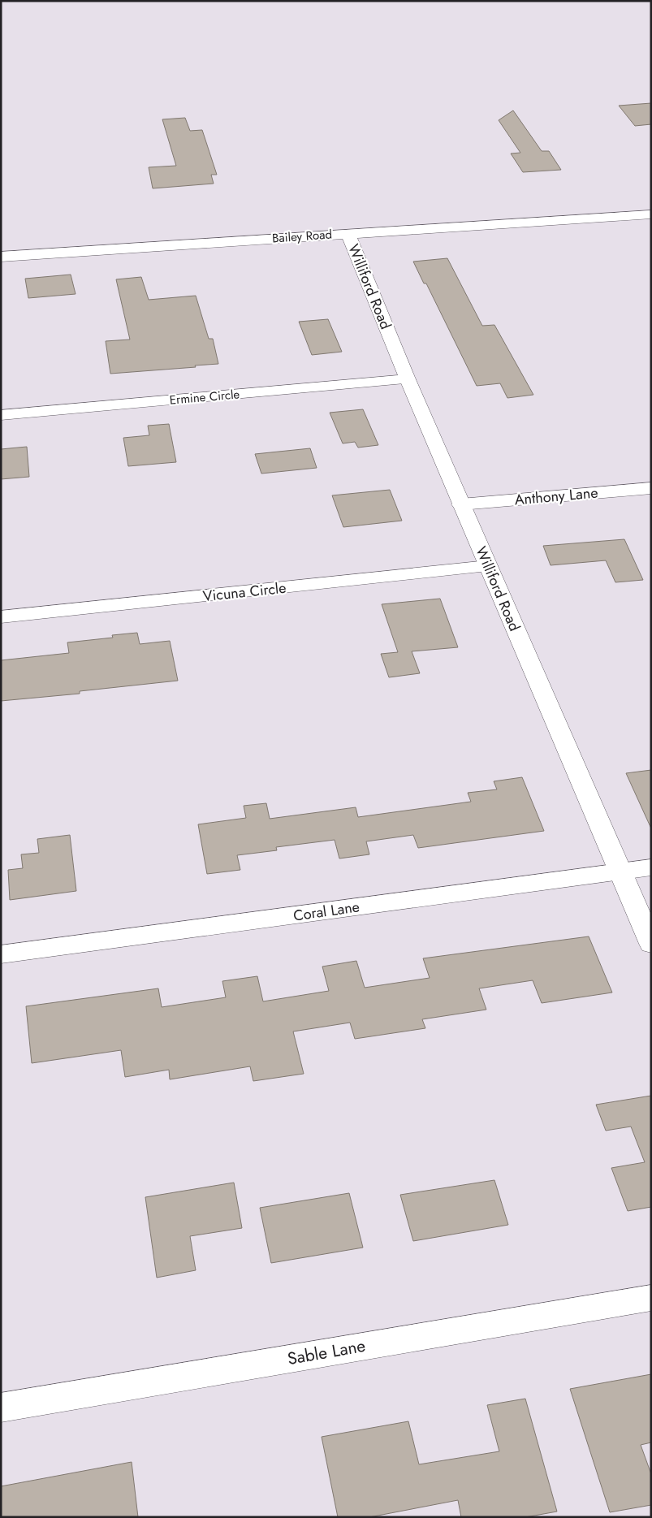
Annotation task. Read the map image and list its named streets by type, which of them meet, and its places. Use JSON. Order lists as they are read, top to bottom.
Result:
{
  "streets": {
    "street": [
      "Bailey Road",
      "Williford Road",
      "Ermine Circle",
      "Anthony Lane",
      "Vicuna Circle",
      "Coral Lane",
      "Sable Lane"
    ]
  },
  "crossings": [
    ["Bailey Road", "Williford Road"],
    ["Williford Road", "Ermine Circle"],
    ["Williford Road", "Anthony Lane"],
    ["Williford Road", "Vicuna Circle"],
    ["Williford Road", "Coral Lane"]
  ]
}
